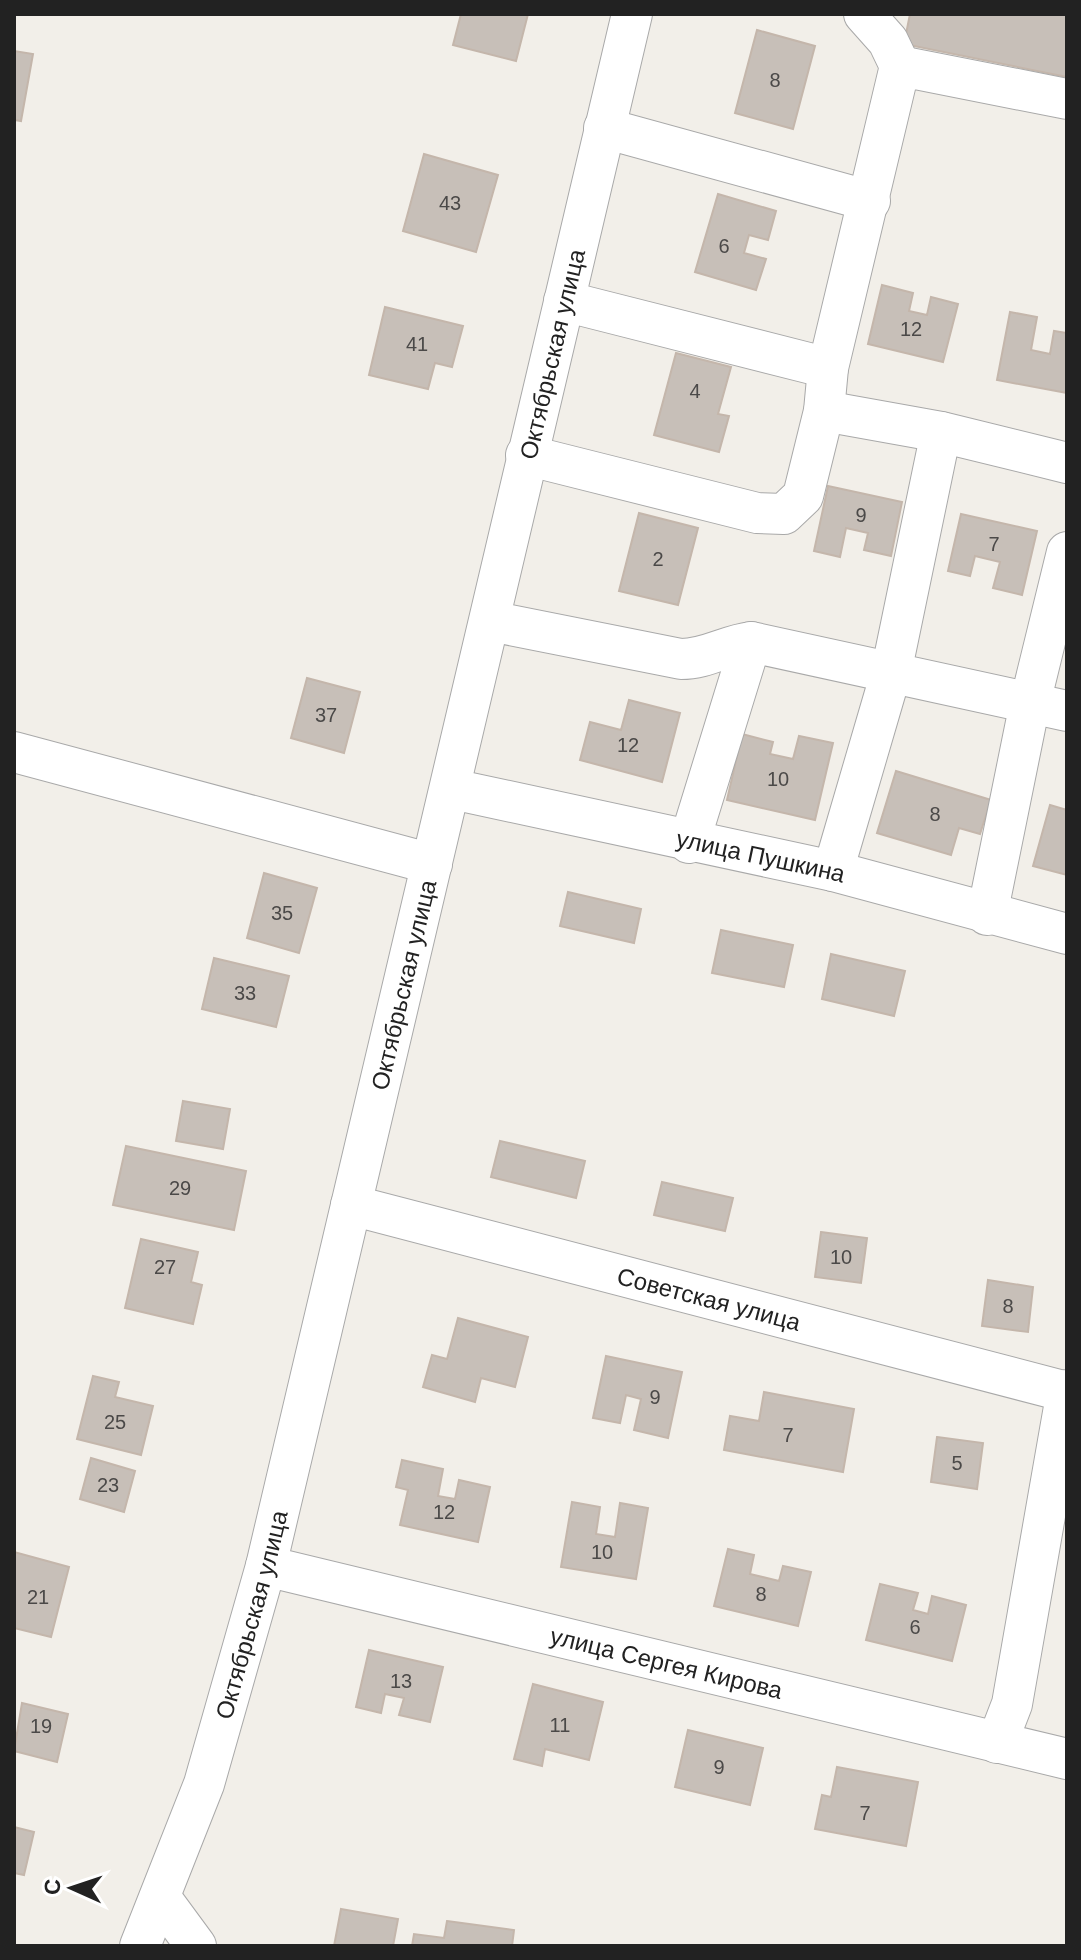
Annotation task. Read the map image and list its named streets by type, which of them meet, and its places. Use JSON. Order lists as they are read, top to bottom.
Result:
{
  "streets": {
    "street": [
      "Октябрьская улица",
      "улица Пушкина",
      "Советская улица",
      "улица Сергея Кирова"
    ]
  },
  "crossings": [
    ["Октябрьская улица", "улица Пушкина"],
    ["Октябрьская улица", "Советская улица"],
    ["Октябрьская улица", "улица Сергея Кирова"]
  ],
  "house_numbers": [
    "8",
    "43",
    "6",
    "12",
    "41",
    "4",
    "9",
    "7",
    "2",
    "37",
    "12",
    "10",
    "8",
    "35",
    "33",
    "29",
    "10",
    "27",
    "8",
    "9",
    "25",
    "7",
    "5",
    "23",
    "12",
    "10",
    "8",
    "21",
    "6",
    "13",
    "11",
    "19",
    "9",
    "7"
  ],
  "north": "left"
}
